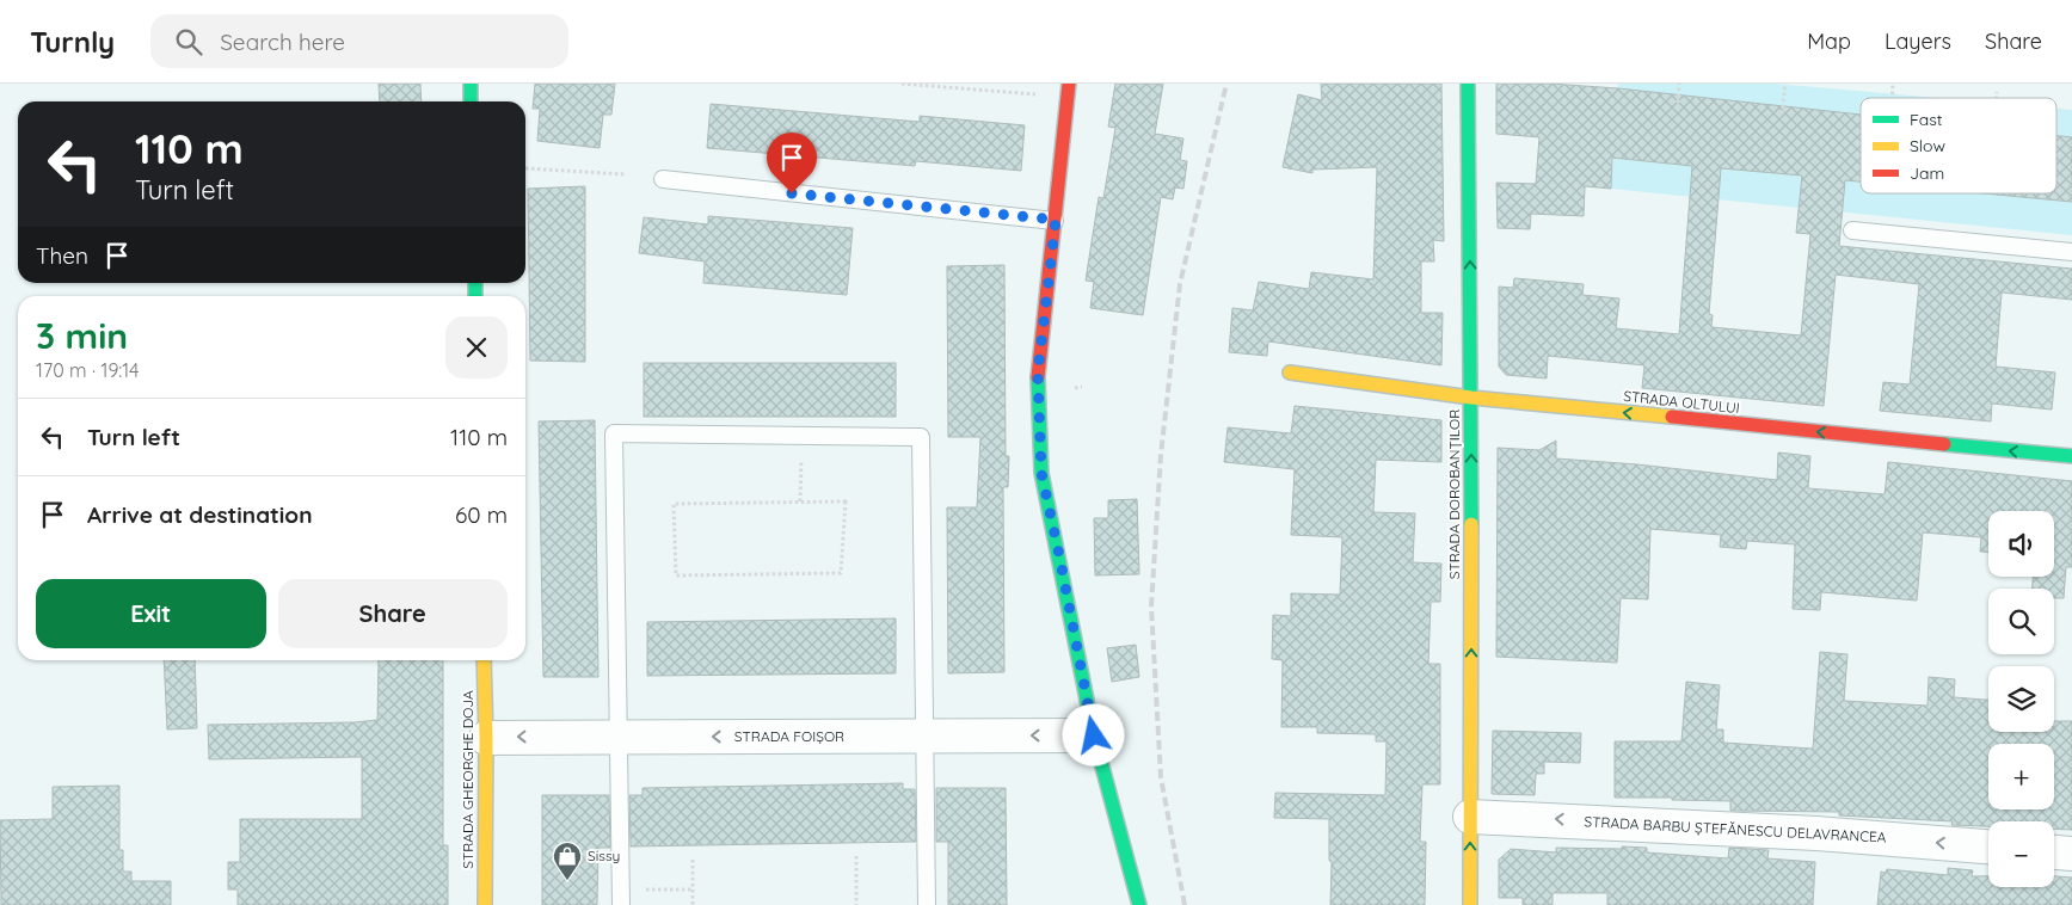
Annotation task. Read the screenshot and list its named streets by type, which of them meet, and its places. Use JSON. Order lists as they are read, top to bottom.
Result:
{
  "streets": {
    "street": [
      "STRADA OLTULUI",
      "STRADA DOROBANȚILOR",
      "STRADA FOIȘOR",
      "STRADA GHEORGHE DOJA",
      "STRADA BARBU ȘTEFĂNESCU DELAVRANCEA"
    ]
  },
  "crossings": [
    ["STRADA OLTULUI", "STRADA DOROBANȚILOR"],
    ["STRADA DOROBANȚILOR", "STRADA BARBU ȘTEFĂNESCU DELAVRANCEA"],
    ["STRADA FOIȘOR", "STRADA GHEORGHE DOJA"]
  ],
  "one_way": [
    "STRADA OLTULUI",
    "STRADA DOROBANȚILOR",
    "STRADA FOIȘOR",
    "STRADA BARBU ȘTEFĂNESCU DELAVRANCEA"
  ],
  "places": {
    "shop": ["Sissy"]
  },
  "legend": ["Fast", "Slow", "Jam"],
  "page": {
    "header": "Turnly",
    "search": "Search here",
    "nav": ["Map", "Layers", "Share"],
    "turn": ["110 m", "Turn left"],
    "then": "Then",
    "heading": ["3 min", "170 m · 19:14"],
    "list": [
      {
        "name": "Turn left",
        "value": "110 m"
      },
      {
        "name": "Arrive at destination",
        "value": "60 m"
      }
    ],
    "map_buttons": ["+", "−"],
    "buttons": ["Exit", "Share"]
  }
}
